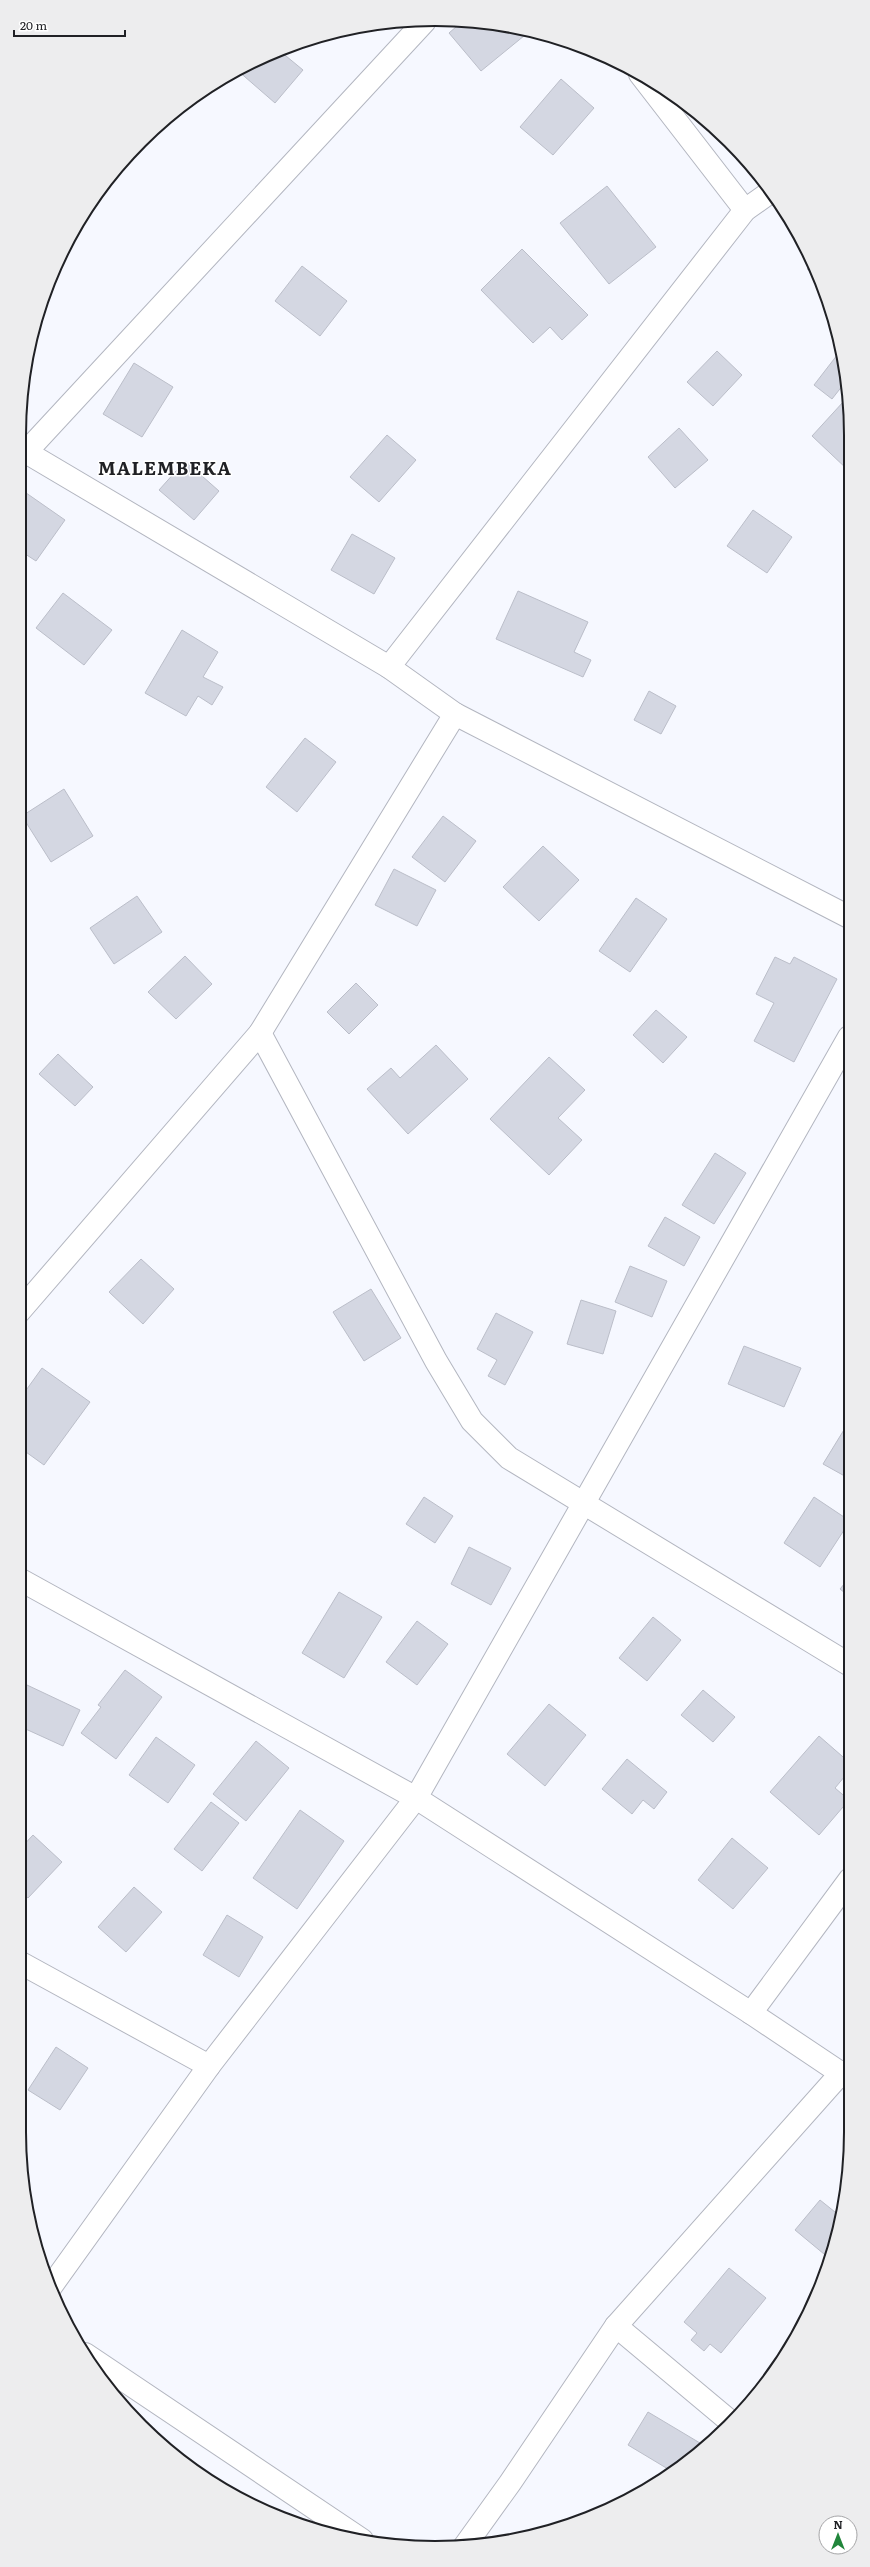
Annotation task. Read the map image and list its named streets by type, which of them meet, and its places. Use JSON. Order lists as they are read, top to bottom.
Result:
{
  "districts": ["MALEMBEKA"],
  "scale_bar": "20 m",
  "north": "top"
}
